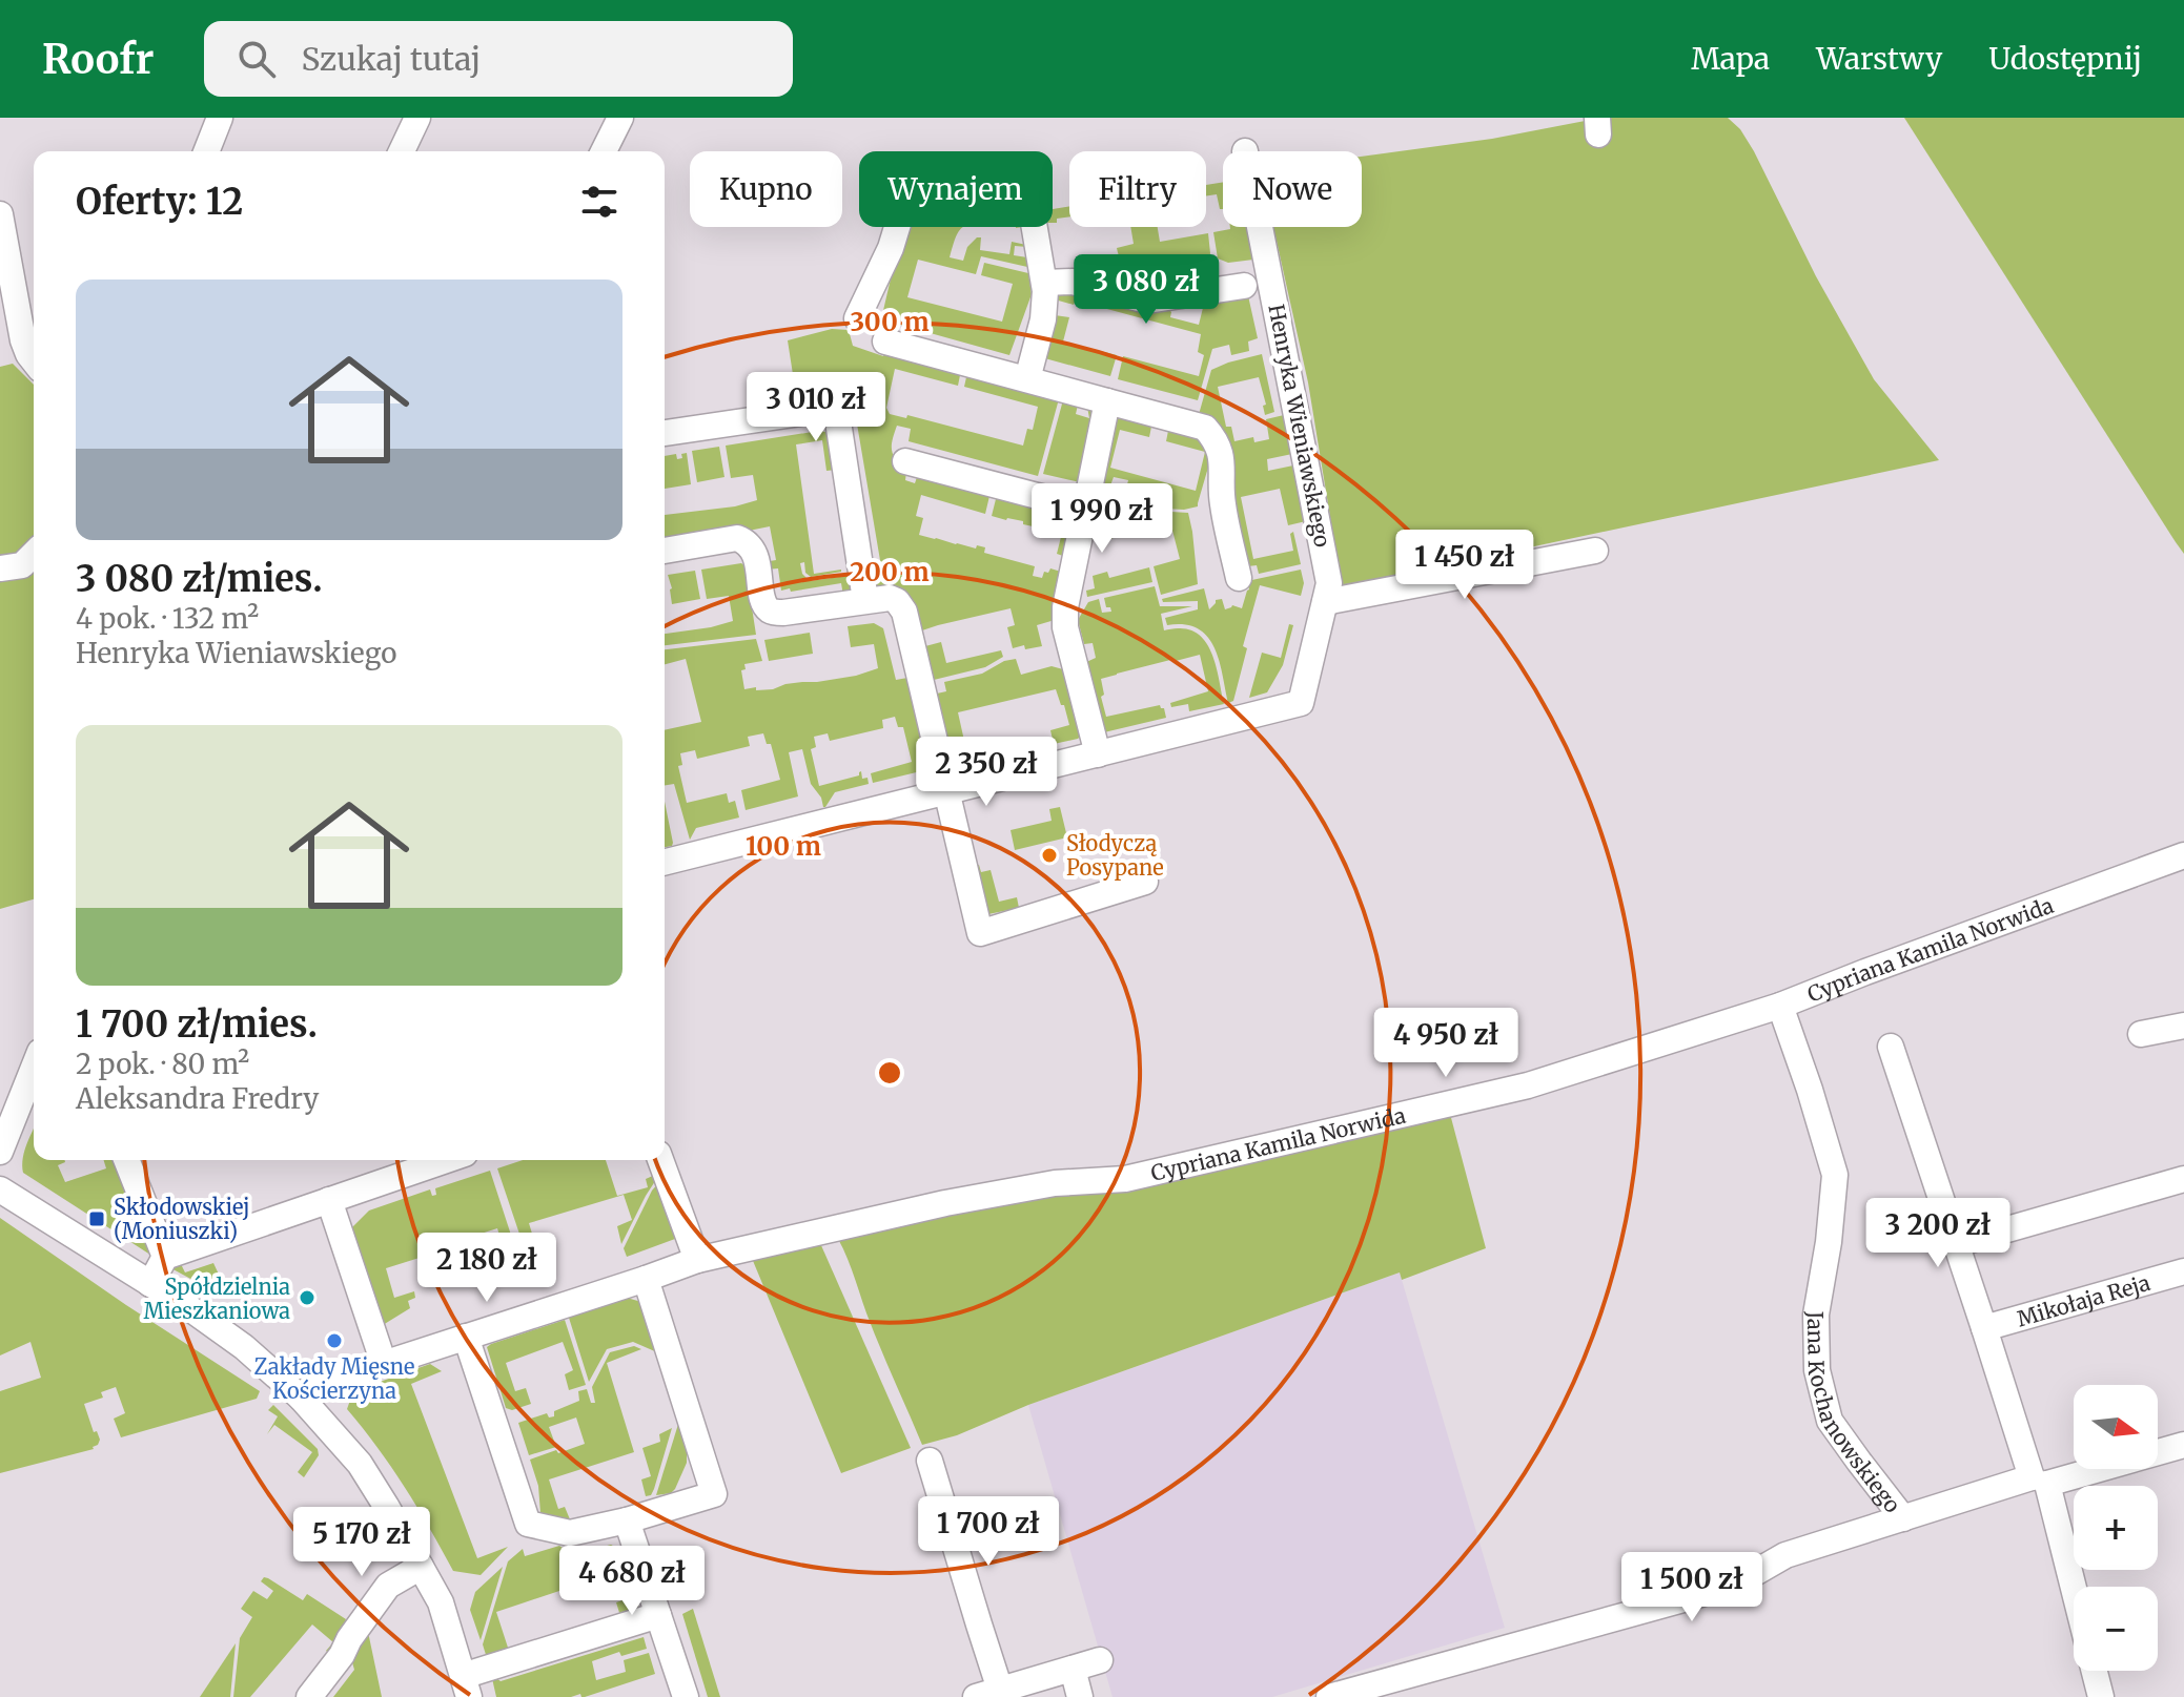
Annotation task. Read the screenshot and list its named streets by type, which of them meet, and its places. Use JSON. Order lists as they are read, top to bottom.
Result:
{
  "streets": {
    "street": [
      "Henryka Wieniawskiego",
      "Cypriana Kamila Norwida",
      "Mikołaja Reja",
      "Jana Kochanowskiego"
    ]
  },
  "crossings": [
    ["Cypriana Kamila Norwida", "Jana Kochanowskiego"]
  ],
  "places": {
    "other": ["Słodyczą Posypane", "Spółdzielnia Mieszkaniowa", "Zakłady Mięsne Kościerzyna"],
    "transit": ["Skłodowskiej (Moniuszki)"]
  },
  "north": "right",
  "page": {
    "header": "Roofr",
    "search": "Szukaj tutaj",
    "nav": ["Mapa", "Warstwy", "Udostępnij"],
    "chip": [
      "Kupno",
      "Wynajem",
      "Filtry",
      "Nowe"
    ],
    "heading": "Oferty: 12",
    "list": [
      {
        "name": "3 080 zł/mies.",
        "note": "4 pok. · 132 m² · Henryka Wieniawskiego"
      },
      {
        "name": "1 700 zł/mies.",
        "note": "2 pok. · 80 m² · Aleksandra Fredry"
      }
    ],
    "price": [
      "3 080 zł",
      "3 010 zł",
      "1 990 zł",
      "1 450 zł",
      "2 350 zł",
      "4 950 zł",
      "3 200 zł",
      "2 180 zł",
      "1 700 zł",
      "5 170 zł",
      "4 680 zł",
      "1 500 zł"
    ],
    "map_buttons": ["+", "−"]
  },
  "rings": ["300 m", "200 m", "100 m"]
}
